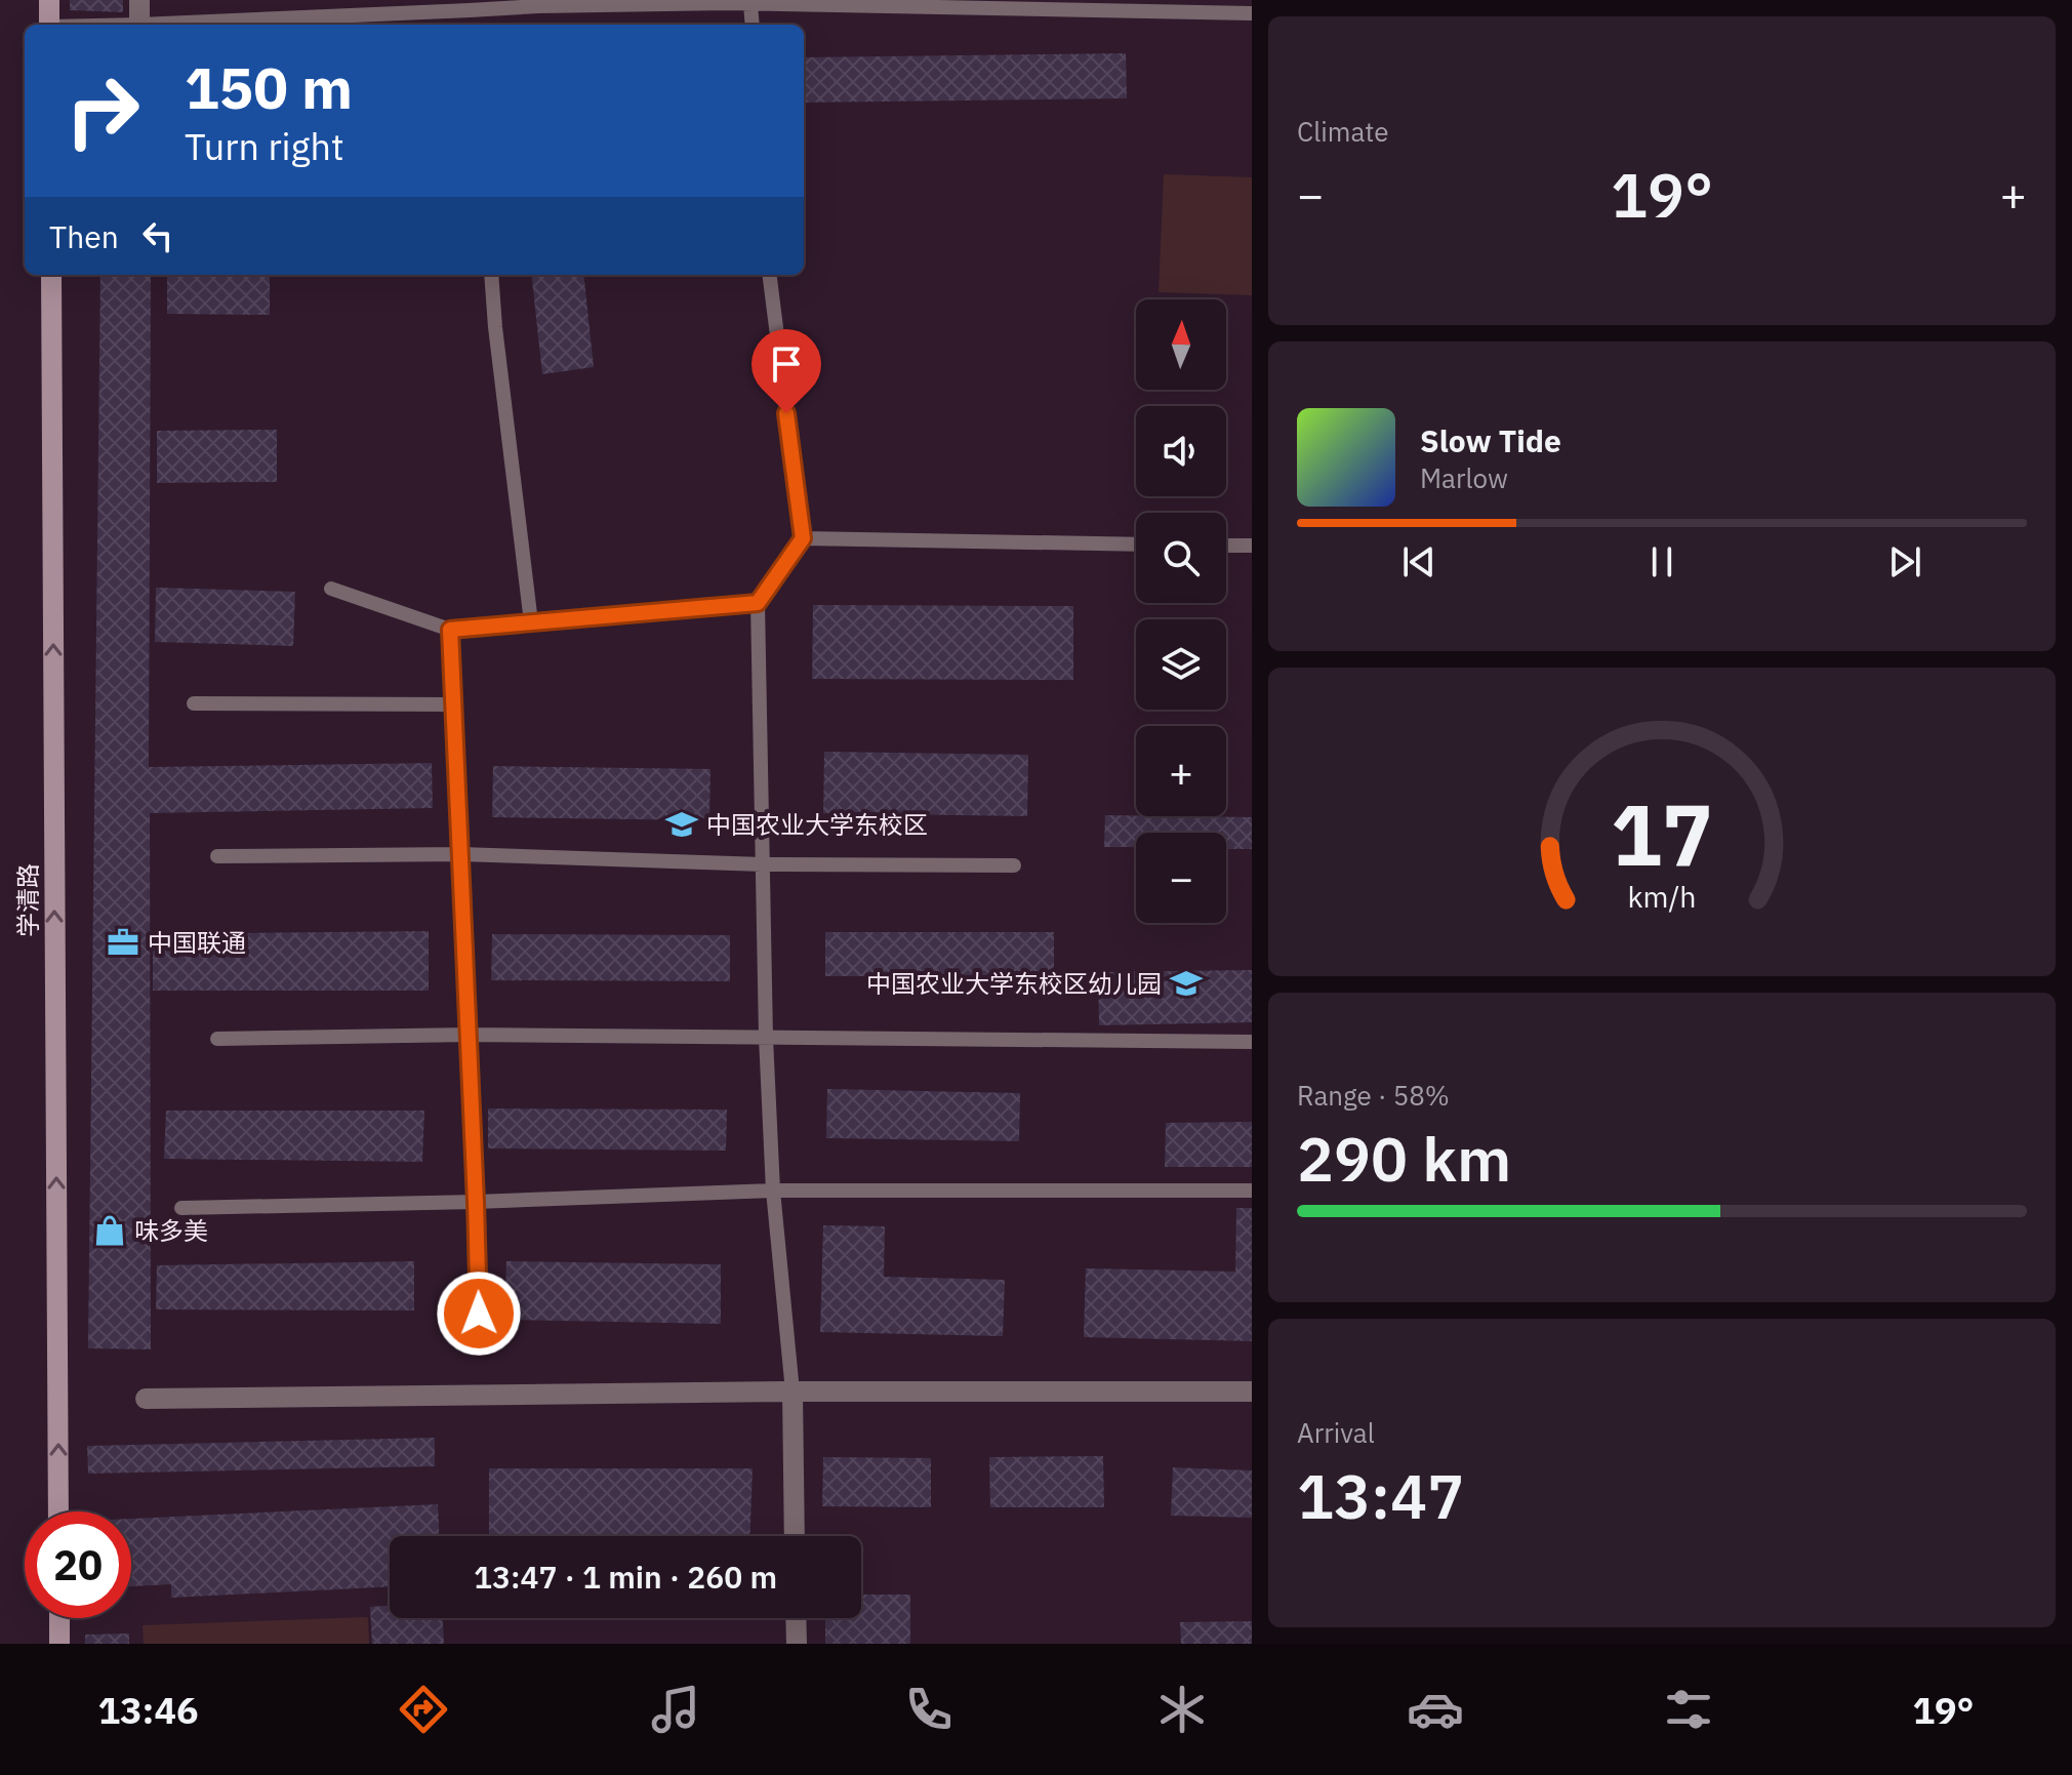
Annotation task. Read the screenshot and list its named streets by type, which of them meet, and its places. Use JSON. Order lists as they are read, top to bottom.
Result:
{
  "streets": {
    "street": ["学清路"]
  },
  "one_way": ["学清路"],
  "places": {
    "school or university": ["中国农业大学东校区", "中国农业大学东校区幼儿园"],
    "office": ["中国联通"],
    "shop": ["味多美"]
  },
  "north": "top",
  "page": {
    "tile": [
      "Climate",
      ["Range · 58%", "290 km"],
      ["Arrival", "13:47"]
    ],
    "turn": ["150 m", "Turn right"],
    "heat": ["−", "19°", "+"],
    "then": "Then",
    "map_buttons": ["+", "−"],
    "song": ["Slow Tide", "Marlow"],
    "limit": "20",
    "trip": "13:47 · 1 min · 260 m",
    "tabs": ["13:46", "19°"],
    "gauge": ["17", "km/h"]
  }
}
